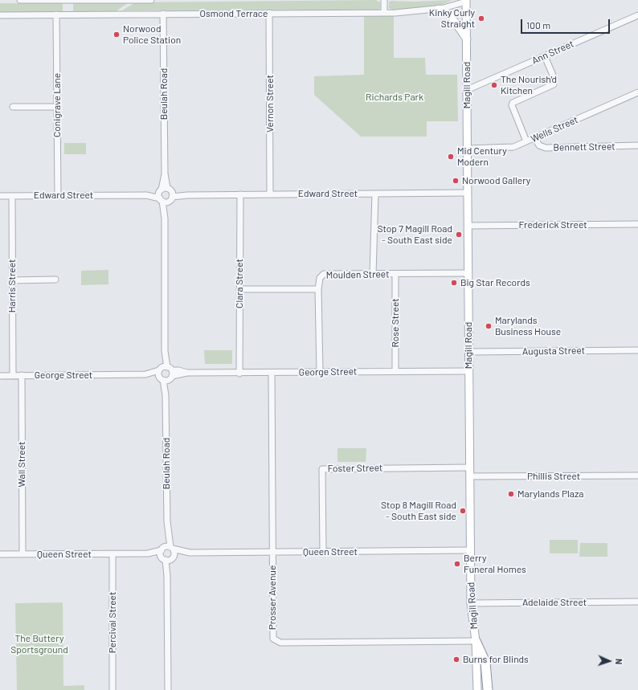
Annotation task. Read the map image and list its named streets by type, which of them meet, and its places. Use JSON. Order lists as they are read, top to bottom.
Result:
{
  "streets": {
    "main road": ["Magill Road"],
    "street": [
      "Osmond Terrace",
      "Ann Street",
      "Beulah Road",
      "Vernon Street",
      "Conigrave Lane",
      "Wells Street",
      "Bennett Street",
      "Edward Street",
      "Frederick Street",
      "Moulden Street",
      "Clara Street",
      "Harris Street",
      "Rose Street",
      "Augusta Street",
      "George Street",
      "Wall Street",
      "Foster Street",
      "Phillis Street",
      "Queen Street",
      "Prosser Avenue",
      "Adelaide Street",
      "Percival Street"
    ]
  },
  "crossings": [
    ["Osmond Terrace", "Magill Road"],
    ["Osmond Terrace", "Beulah Road"],
    ["Osmond Terrace", "Vernon Street"],
    ["Osmond Terrace", "Conigrave Lane"],
    ["Ann Street", "Magill Road"],
    ["Magill Road", "Wells Street"],
    ["Magill Road", "Edward Street"],
    ["Magill Road", "Frederick Street"],
    ["Magill Road", "Moulden Street"],
    ["Magill Road", "Augusta Street"],
    ["Magill Road", "George Street"],
    ["Magill Road", "Foster Street"],
    ["Magill Road", "Phillis Street"],
    ["Magill Road", "Queen Street"],
    ["Magill Road", "Prosser Avenue"],
    ["Magill Road", "Adelaide Street"],
    ["Beulah Road", "Edward Street"],
    ["Beulah Road", "George Street"],
    ["Beulah Road", "Queen Street"],
    ["Vernon Street", "Edward Street"],
    ["Conigrave Lane", "Edward Street"],
    ["Wells Street", "Bennett Street"],
    ["Edward Street", "Clara Street"],
    ["Edward Street", "Harris Street"],
    ["Moulden Street", "Clara Street"],
    ["Moulden Street", "Rose Street"],
    ["Clara Street", "George Street"],
    ["Harris Street", "George Street"],
    ["Rose Street", "George Street"],
    ["George Street", "Wall Street"],
    ["George Street", "Prosser Avenue"],
    ["Wall Street", "Queen Street"],
    ["Foster Street", "Queen Street"],
    ["Queen Street", "Prosser Avenue"],
    ["Queen Street", "Percival Street"]
  ],
  "parks": ["Richards Park", "The Buttery Sportsground"],
  "places": [
    "Kinky Curly Straight",
    "Norwood Police Station",
    "The Nourish'd Kitchen",
    "Mid Century Modern",
    "Norwood Gallery",
    "Stop 7 Magill Road - South East side",
    "Big Star Records",
    "Marylands Business House",
    "Marylands Plaza",
    "Stop 8 Magill Road - South East side",
    "Berry Funeral Homes",
    "Burns for Blinds"
  ],
  "scale_bar": "100 m",
  "north": "right"
}
